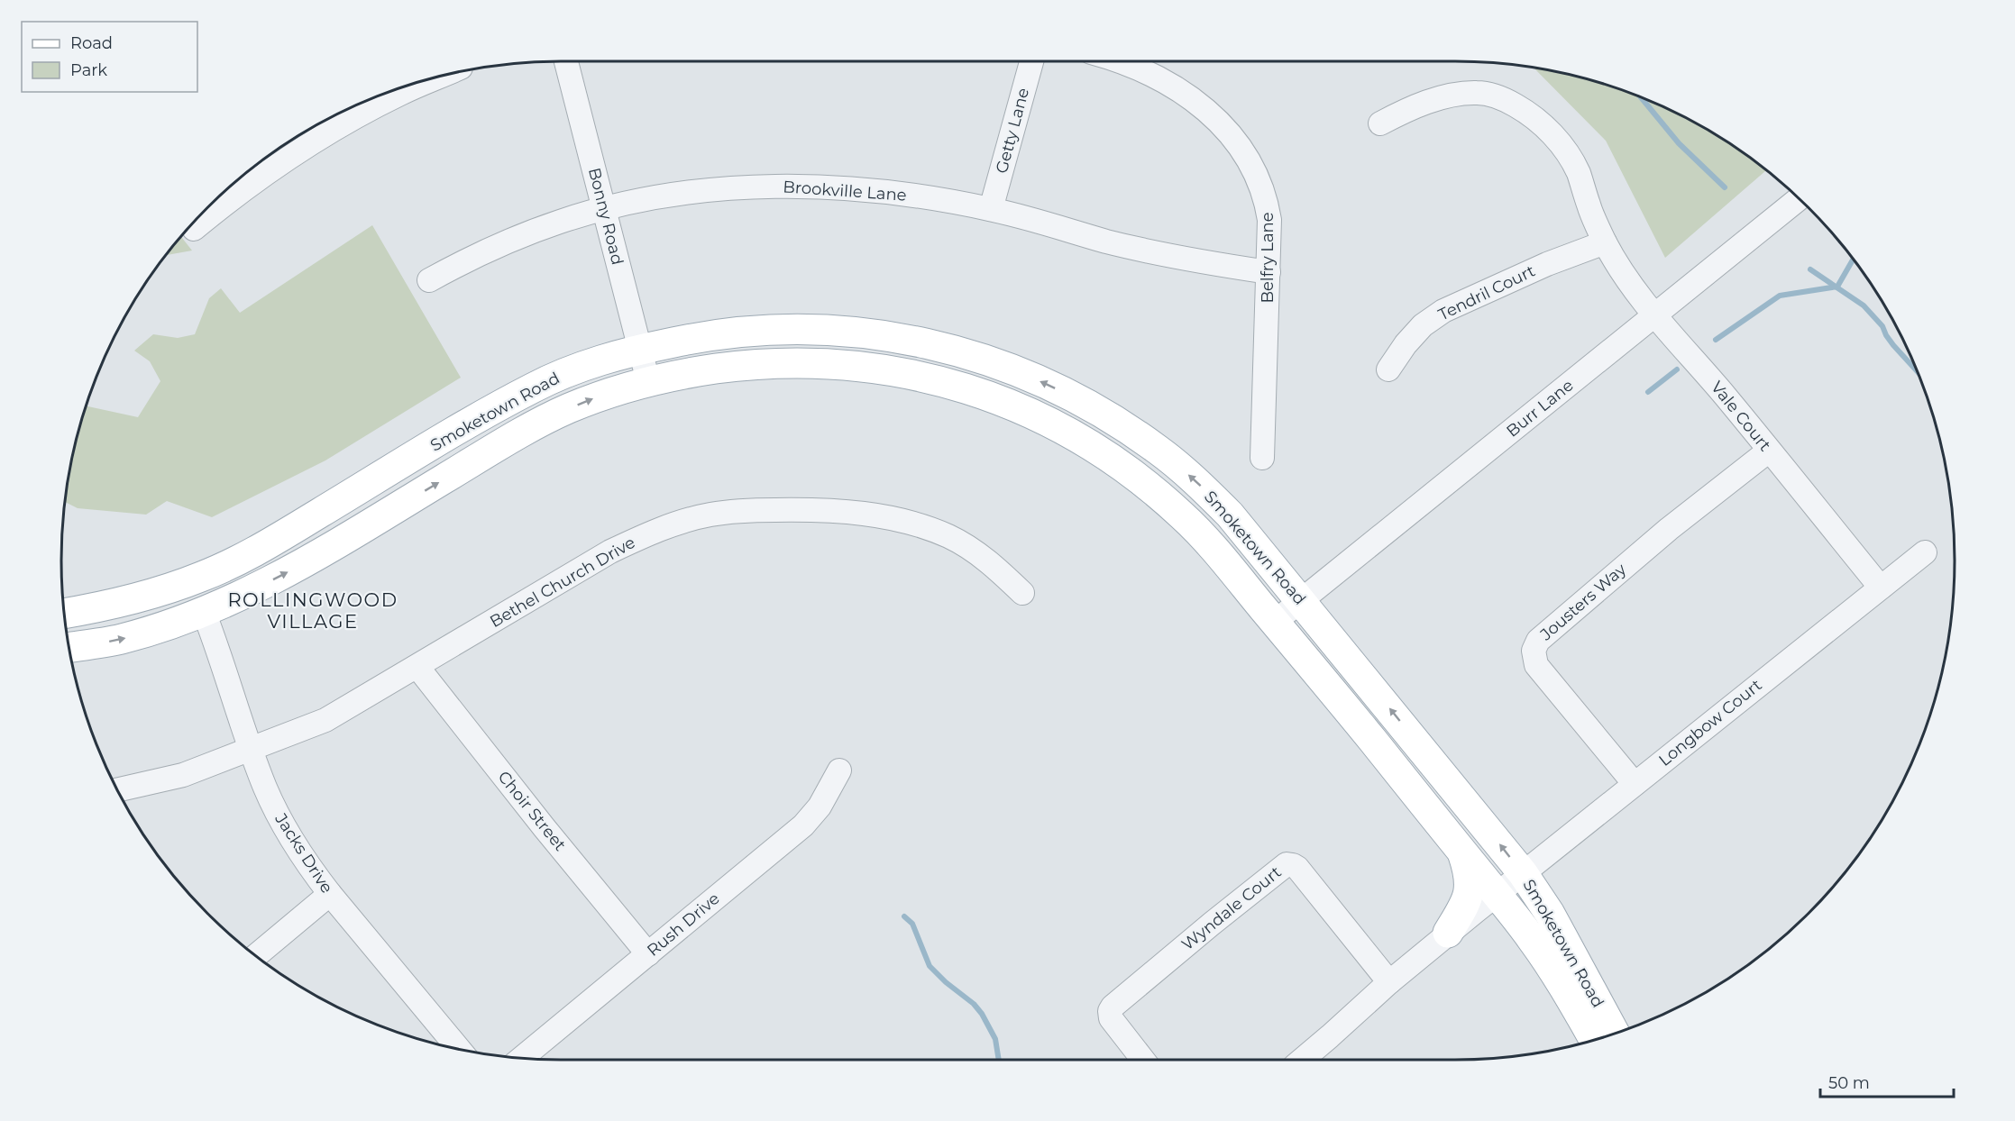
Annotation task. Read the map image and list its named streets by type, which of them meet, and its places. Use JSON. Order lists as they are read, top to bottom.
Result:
{
  "streets": {
    "main road": ["Smoketown Road"],
    "street": [
      "Getty Lane",
      "Brookville Lane",
      "Bonny Road",
      "Belfry Lane",
      "Tendril Court",
      "Burr Lane",
      "Vale Court",
      "Bethel Church Drive",
      "Jousters Way",
      "Longbow Court",
      "Choir Street",
      "Jacks Drive",
      "Wyndale Court",
      "Rush Drive"
    ]
  },
  "crossings": [
    ["Getty Lane", "Brookville Lane"],
    ["Brookville Lane", "Bonny Road"],
    ["Brookville Lane", "Belfry Lane"],
    ["Bonny Road", "Smoketown Road"],
    ["Tendril Court", "Vale Court"],
    ["Burr Lane", "Smoketown Road"],
    ["Burr Lane", "Vale Court"],
    ["Smoketown Road", "Longbow Court"],
    ["Smoketown Road", "Jacks Drive"],
    ["Vale Court", "Jousters Way"],
    ["Vale Court", "Longbow Court"],
    ["Bethel Church Drive", "Choir Street"],
    ["Bethel Church Drive", "Jacks Drive"],
    ["Jousters Way", "Longbow Court"],
    ["Choir Street", "Rush Drive"]
  ],
  "districts": ["ROLLINGWOOD VILLAGE"],
  "legend": ["Road", "Park"],
  "scale_bar": "50 m"
}
